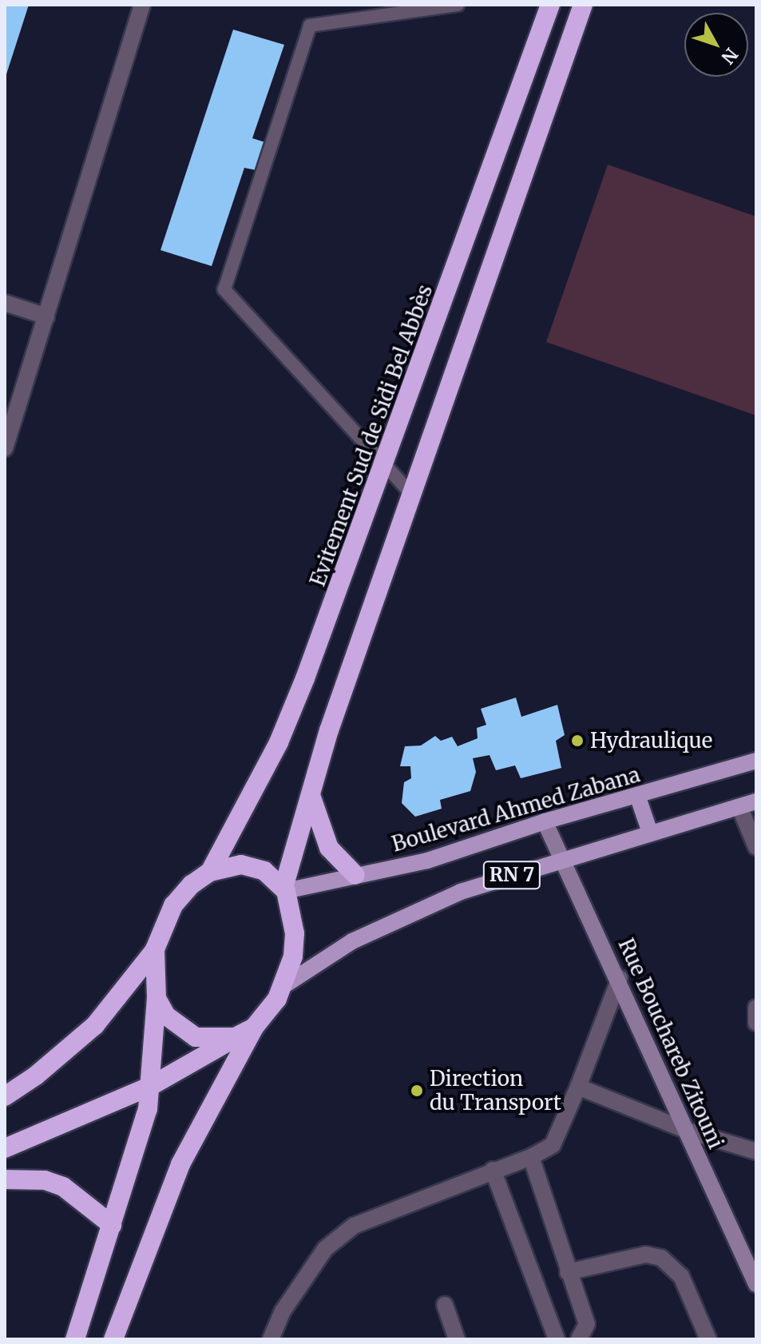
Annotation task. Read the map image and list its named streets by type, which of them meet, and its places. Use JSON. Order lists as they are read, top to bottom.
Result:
{
  "streets": {
    "highway": ["Evitement Sud de Sidi Bel Abbès"],
    "main road": ["Boulevard Ahmed Zabana", "RN 7"],
    "street": ["Rue Bouchareb Zitouni"]
  },
  "crossings": [
    ["Evitement Sud de Sidi Bel Abbès", "Boulevard Ahmed Zabana"],
    ["Evitement Sud de Sidi Bel Abbès", "RN 7"],
    ["Boulevard Ahmed Zabana", "RN 7"],
    ["Boulevard Ahmed Zabana", "Rue Bouchareb Zitouni"],
    ["RN 7", "Rue Bouchareb Zitouni"]
  ],
  "places": ["Hydraulique", "Direction du Transport"],
  "north": "bottom right"
}
